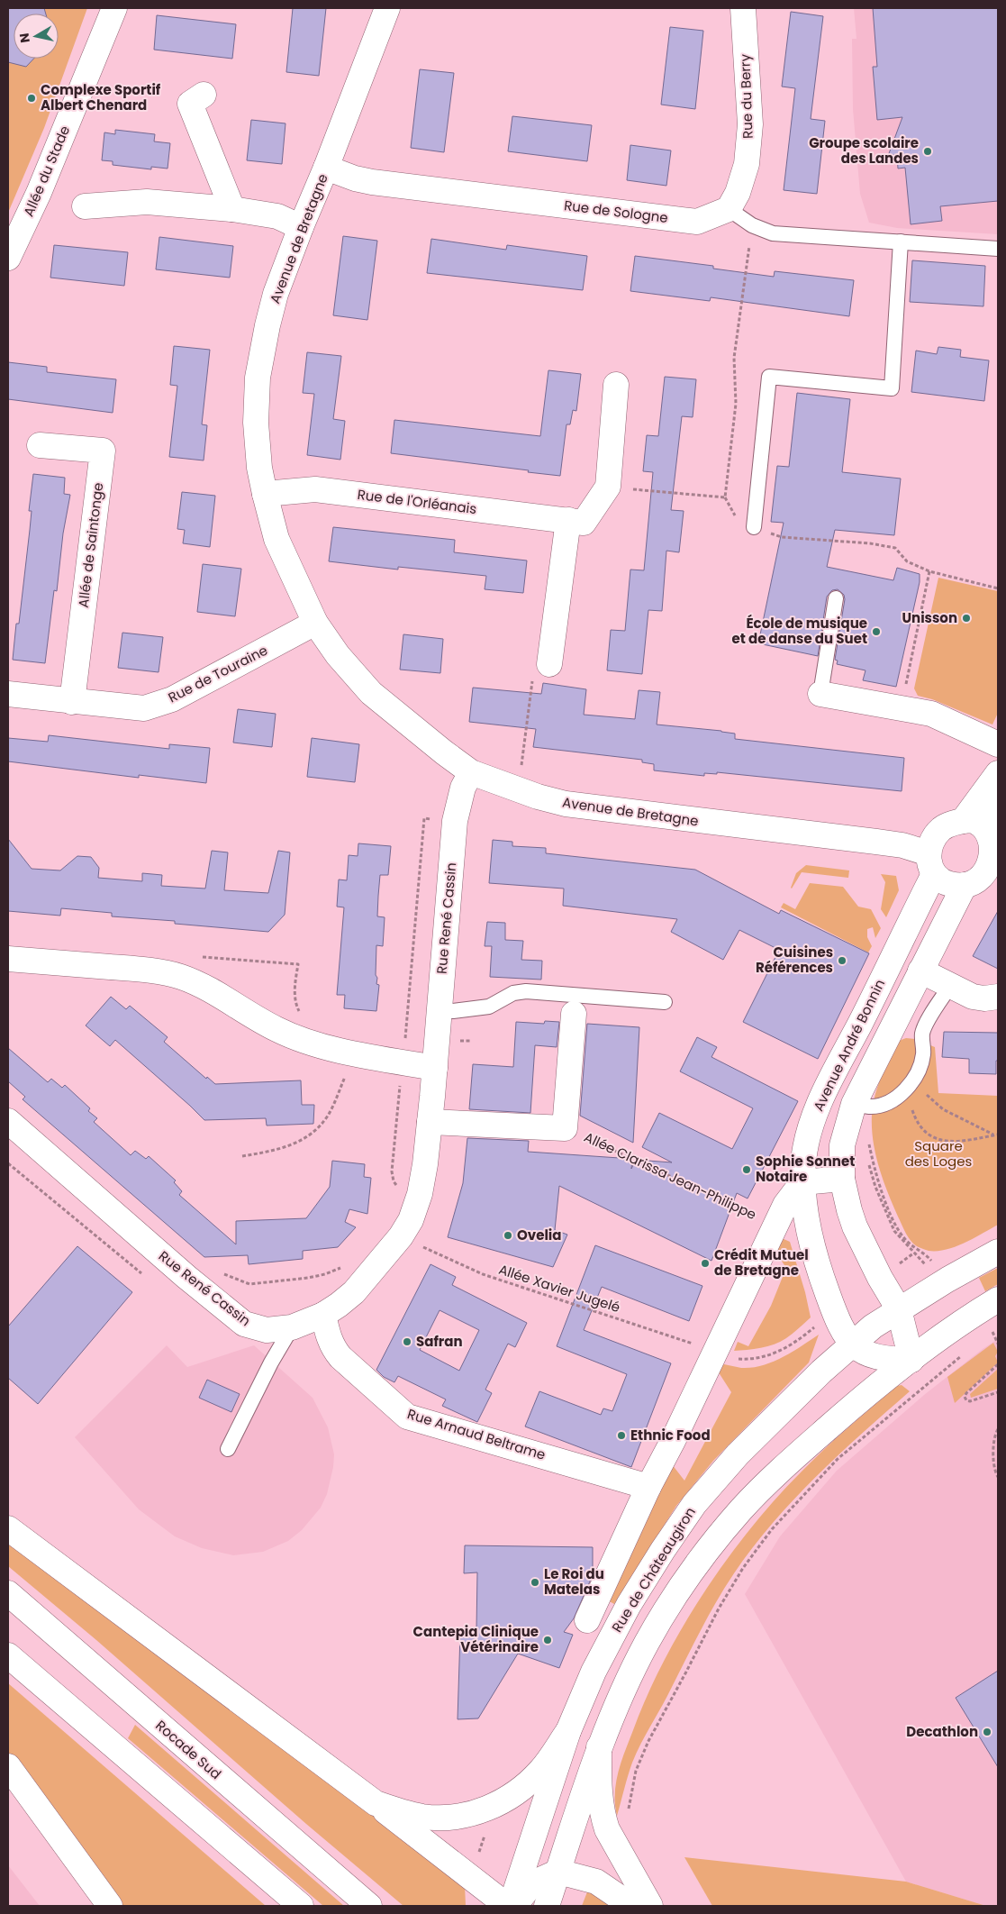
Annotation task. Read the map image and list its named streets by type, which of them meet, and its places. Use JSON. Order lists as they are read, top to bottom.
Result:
{
  "streets": {
    "main road": [
      "Rue du Berry",
      "Allée du Stade",
      "Rue de Sologne",
      "Avenue de Bretagne",
      "Rue de l'Orléanais",
      "Allée de Saintonge",
      "Rue de Touraine",
      "Rue René Cassin",
      "Avenue André Bonnin",
      "Rue Arnaud Beltrame",
      "Rue de Châteaugiron",
      "Rocade Sud"
    ],
    "path": ["Allée Clarissa Jean-Philippe", "Allée Xavier Jugelé"]
  },
  "crossings": [
    ["Rue du Berry", "Rue de Sologne"],
    ["Rue de Sologne", "Avenue de Bretagne"],
    ["Avenue de Bretagne", "Rue de l'Orléanais"],
    ["Avenue de Bretagne", "Rue de Touraine"],
    ["Avenue de Bretagne", "Rue René Cassin"],
    ["Avenue de Bretagne", "Avenue André Bonnin"],
    ["Allée de Saintonge", "Rue de Touraine"],
    ["Rue René Cassin", "Allée Xavier Jugelé"],
    ["Rue René Cassin", "Rue Arnaud Beltrame"],
    ["Avenue André Bonnin", "Rue de Châteaugiron"]
  ],
  "parks": ["Square des Loges"],
  "places": [
    "Complexe Sportif Albert Chenard",
    "Groupe scolaire des Landes",
    "Unisson",
    "École de musique et de danse du Suet",
    "Cuisines Références",
    "Sophie Sonnet Notaire",
    "Ovelia",
    "Crédit Mutuel de Bretagne",
    "Safran",
    "Ethnic Food",
    "Le Roi du Matelas",
    "Cantepia Clinique Vétérinaire",
    "Decathlon"
  ],
  "north": "left"
}
